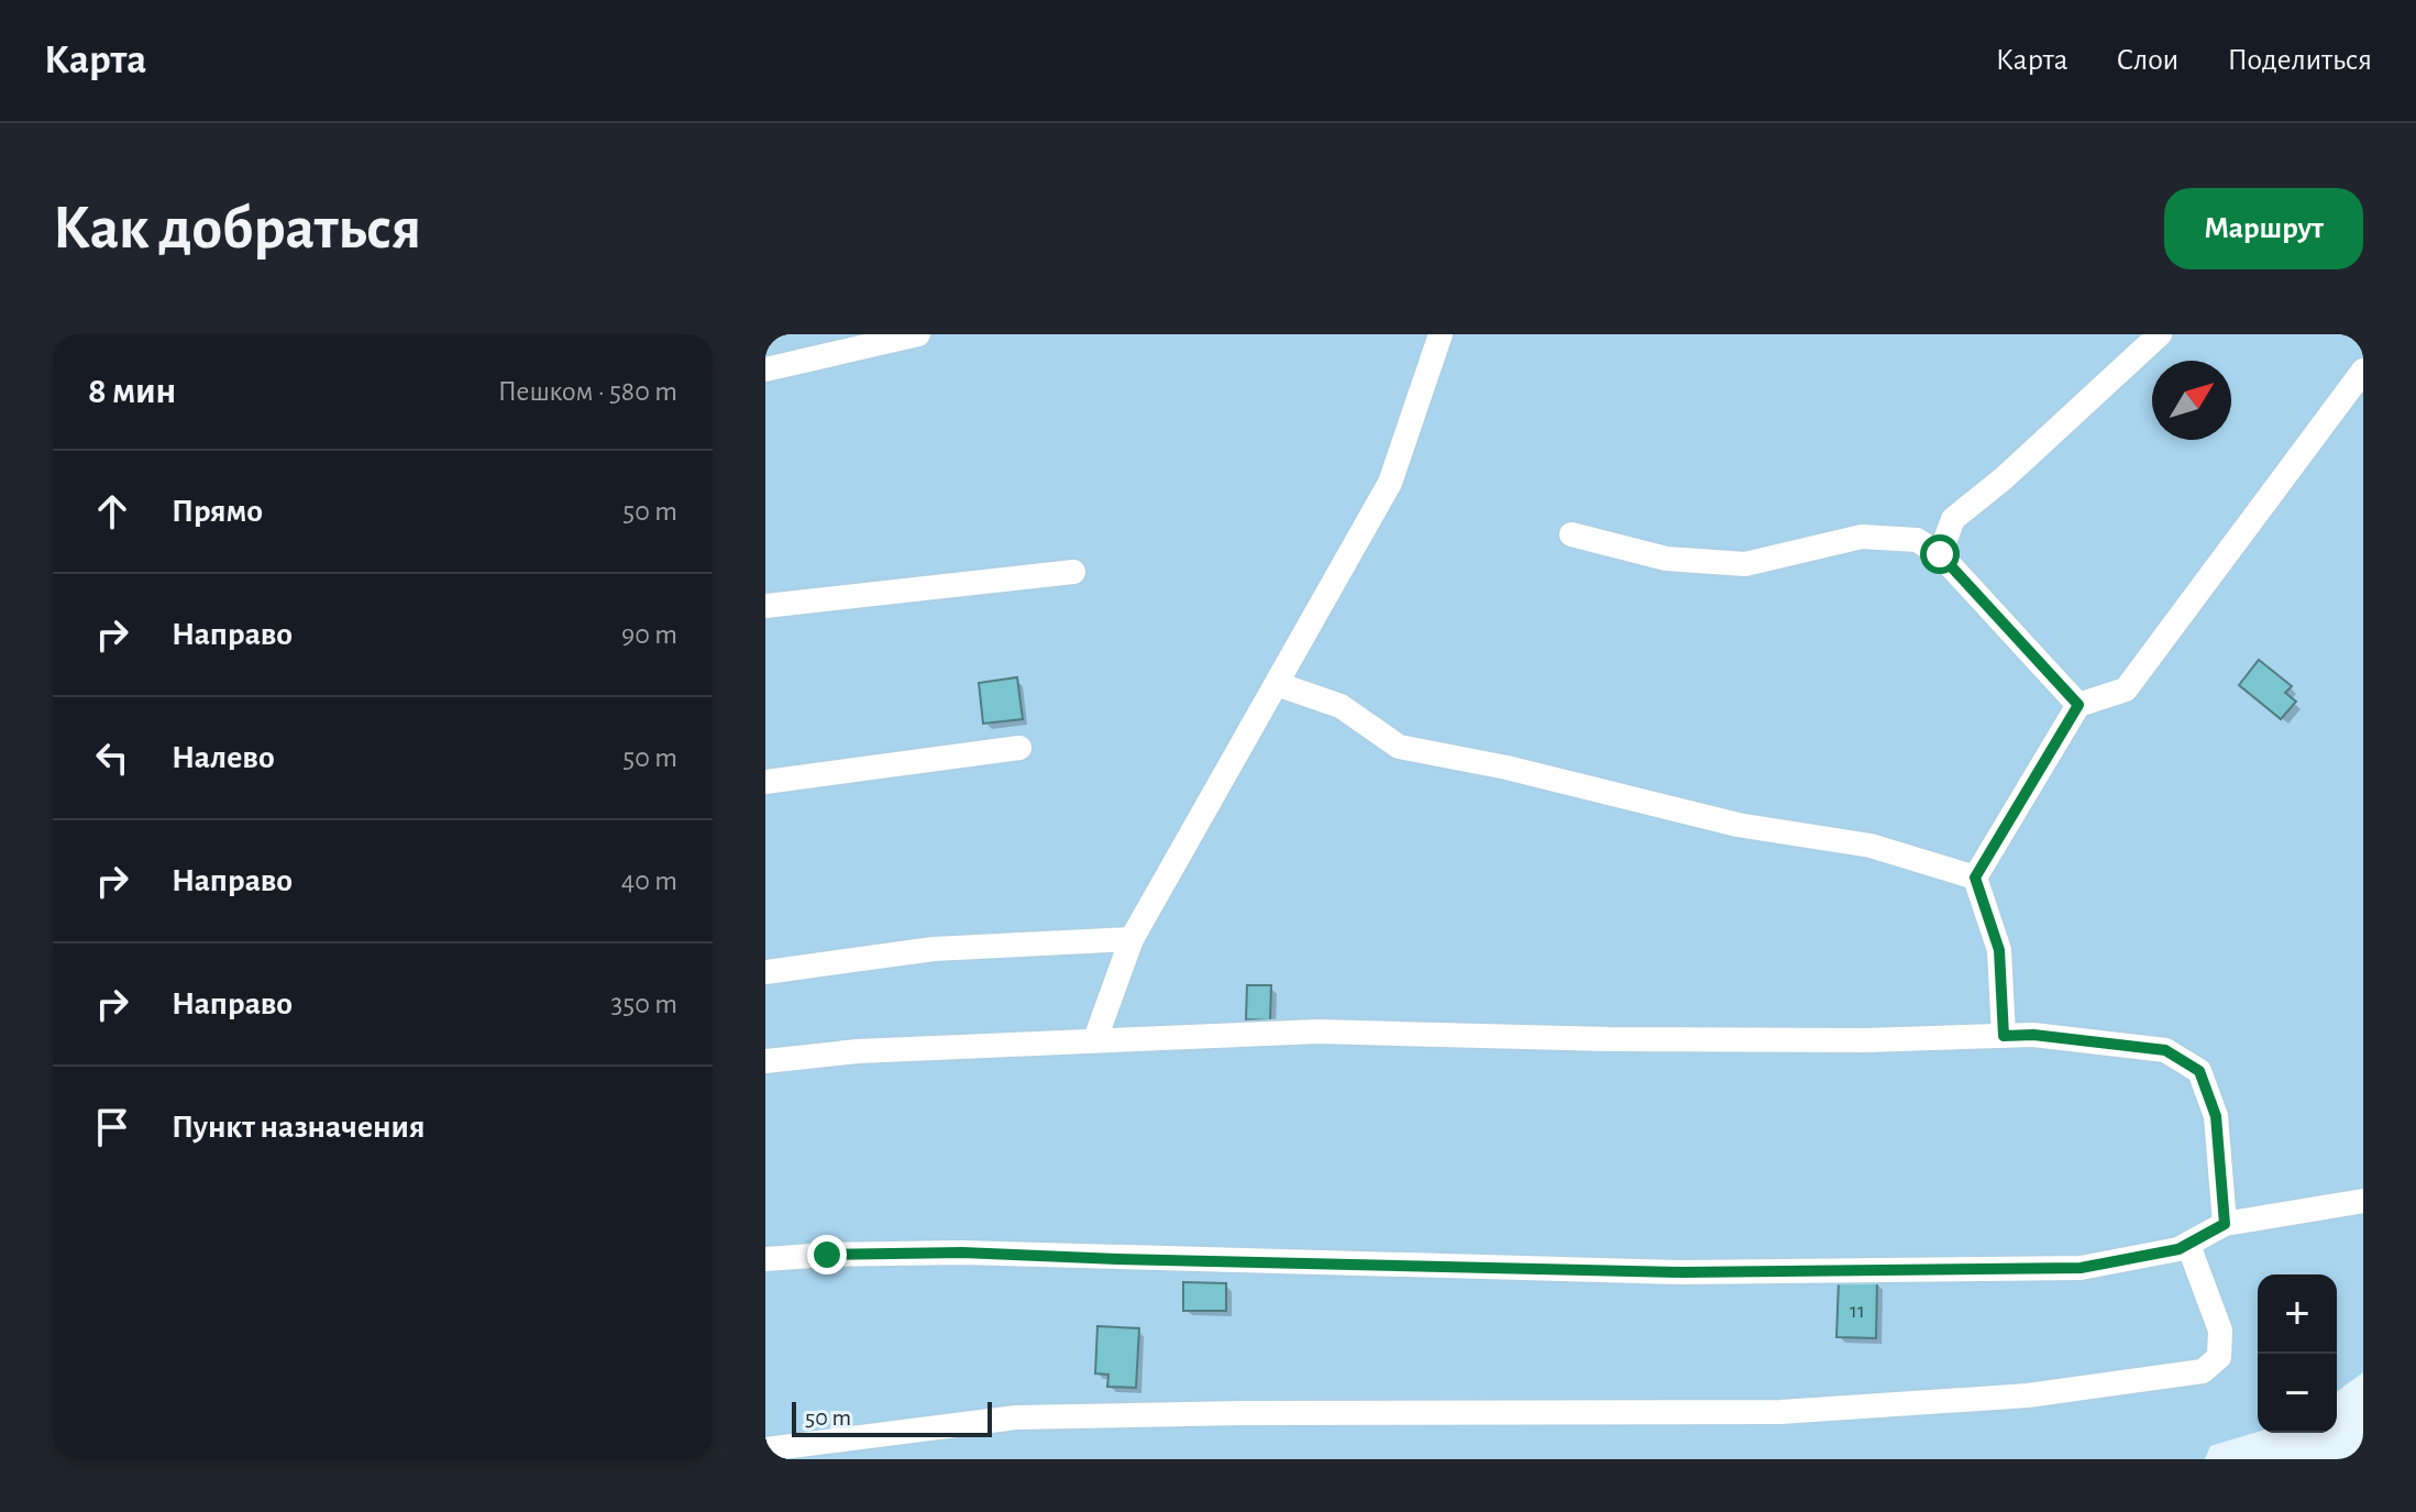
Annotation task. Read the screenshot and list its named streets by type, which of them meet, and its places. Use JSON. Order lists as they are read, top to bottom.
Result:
{
  "house_numbers": ["11"],
  "scale_bar": "50 m",
  "north": "top right",
  "page": {
    "header": "Карта",
    "nav": ["Карта", "Слои", "Поделиться"],
    "buttons": "Маршрут",
    "title": "Как добраться",
    "heading": ["8 мин", "Пешком · 580 m"],
    "list": [
      ["Прямо", "50 m"],
      ["Направо", "90 m"],
      ["Налево", "50 m"],
      ["Направо", "40 m"],
      ["Направо", "350 m"],
      "Пункт назначения"
    ],
    "map_buttons": ["+", "−"],
    "scale": "50 m"
  }
}
